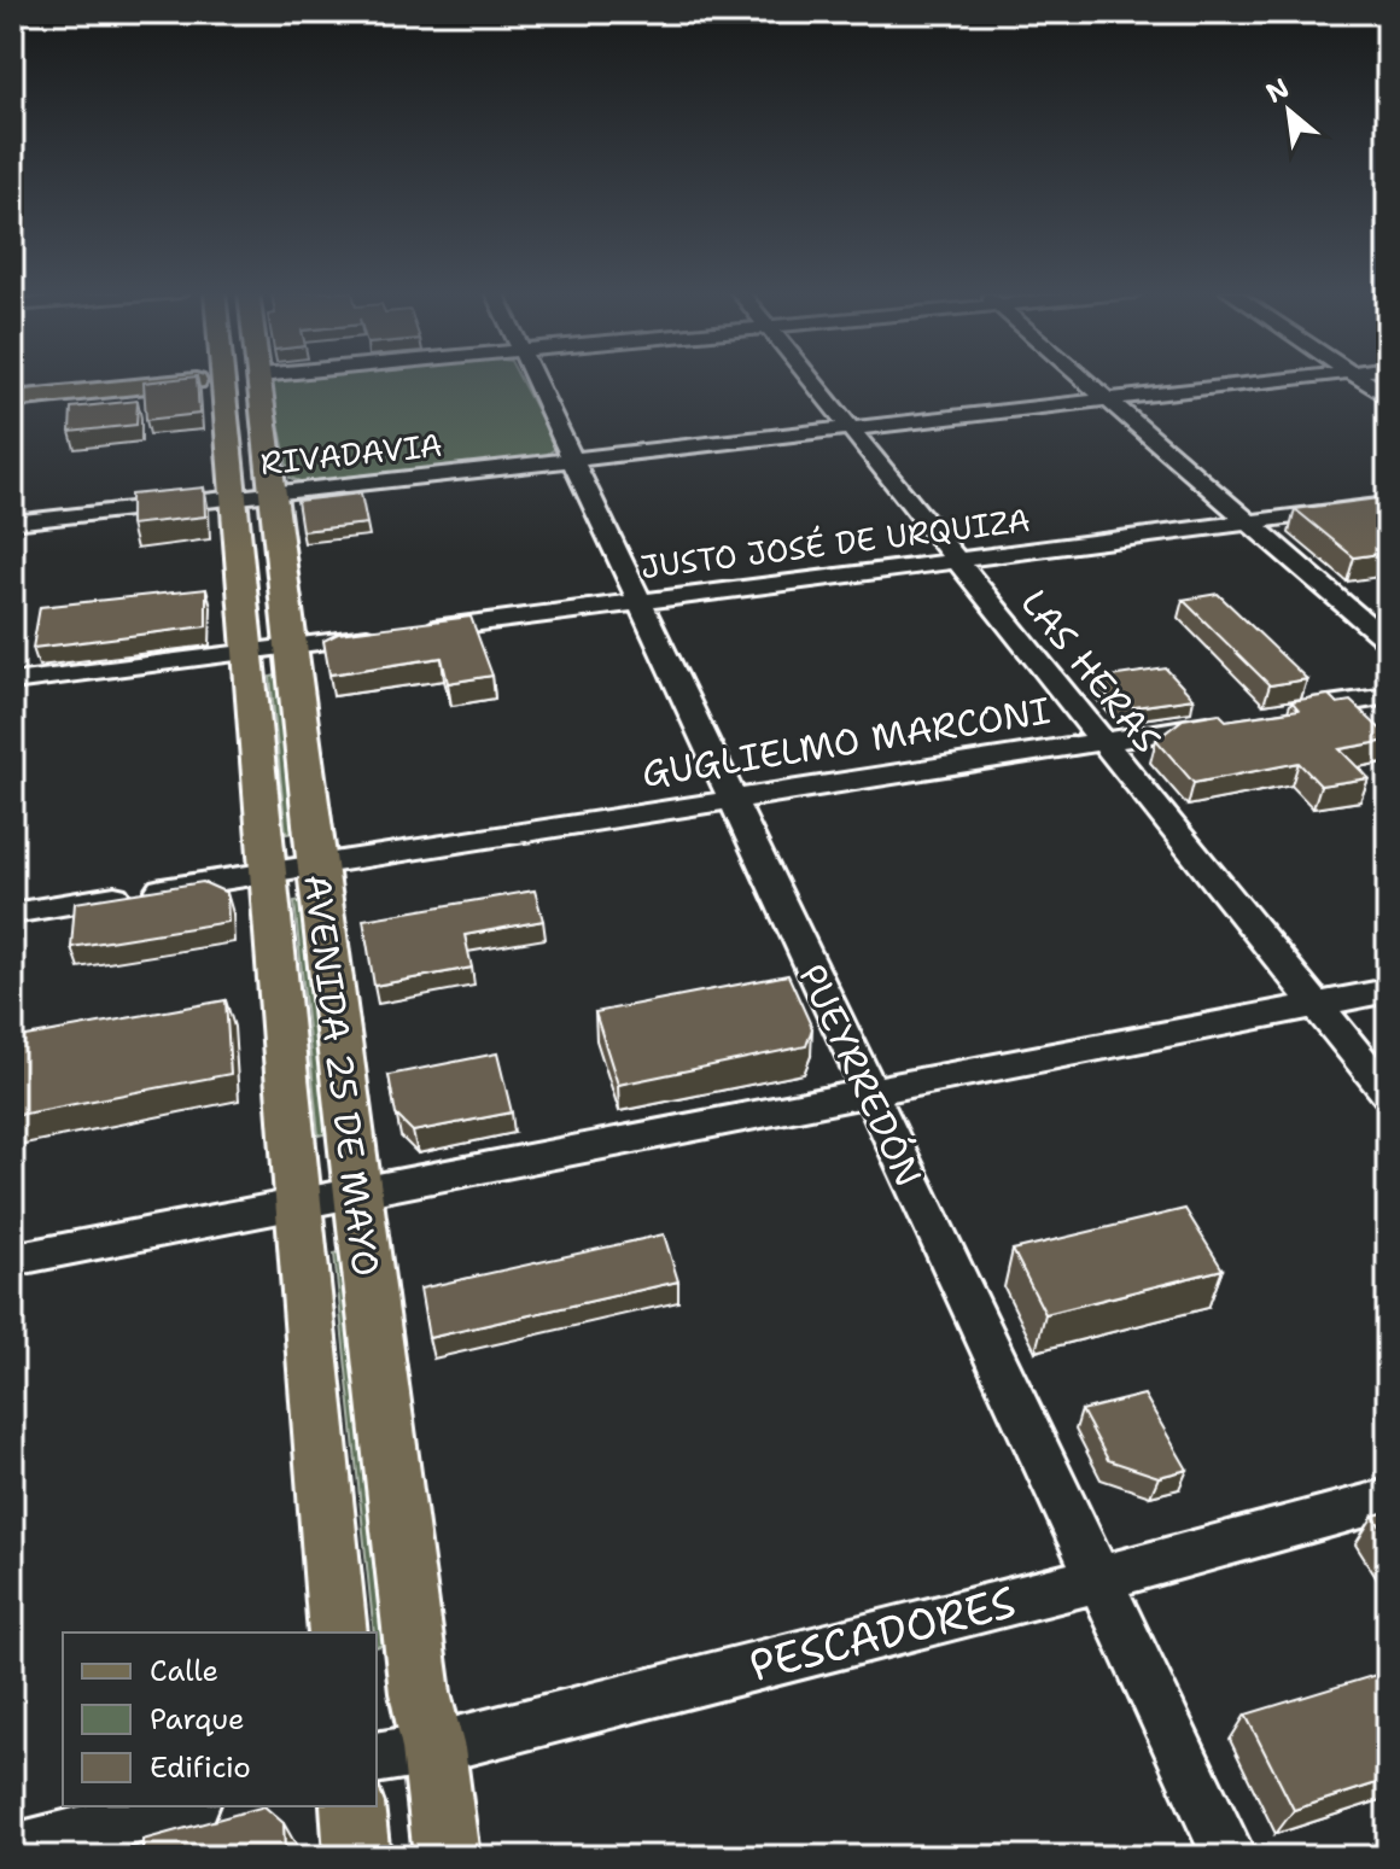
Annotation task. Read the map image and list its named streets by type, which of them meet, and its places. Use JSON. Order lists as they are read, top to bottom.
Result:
{
  "streets": {
    "main road": ["AVENIDA 25 DE MAYO"],
    "street": [
      "RIVADAVIA",
      "JUSTO JOSÉ DE URQUIZA",
      "LAS HERAS",
      "GUGLIELMO MARCONI",
      "PUEYRREDÓN",
      "PESCADORES"
    ]
  },
  "crossings": [
    ["RIVADAVIA", "LAS HERAS"],
    ["RIVADAVIA", "AVENIDA 25 DE MAYO"],
    ["RIVADAVIA", "PUEYRREDÓN"],
    ["JUSTO JOSÉ DE URQUIZA", "LAS HERAS"],
    ["JUSTO JOSÉ DE URQUIZA", "PUEYRREDÓN"],
    ["LAS HERAS", "GUGLIELMO MARCONI"],
    ["GUGLIELMO MARCONI", "AVENIDA 25 DE MAYO"],
    ["GUGLIELMO MARCONI", "PUEYRREDÓN"],
    ["AVENIDA 25 DE MAYO", "PESCADORES"],
    ["PUEYRREDÓN", "PESCADORES"]
  ],
  "legend": ["Calle", "Parque", "Edificio"],
  "north": "top left"
}
